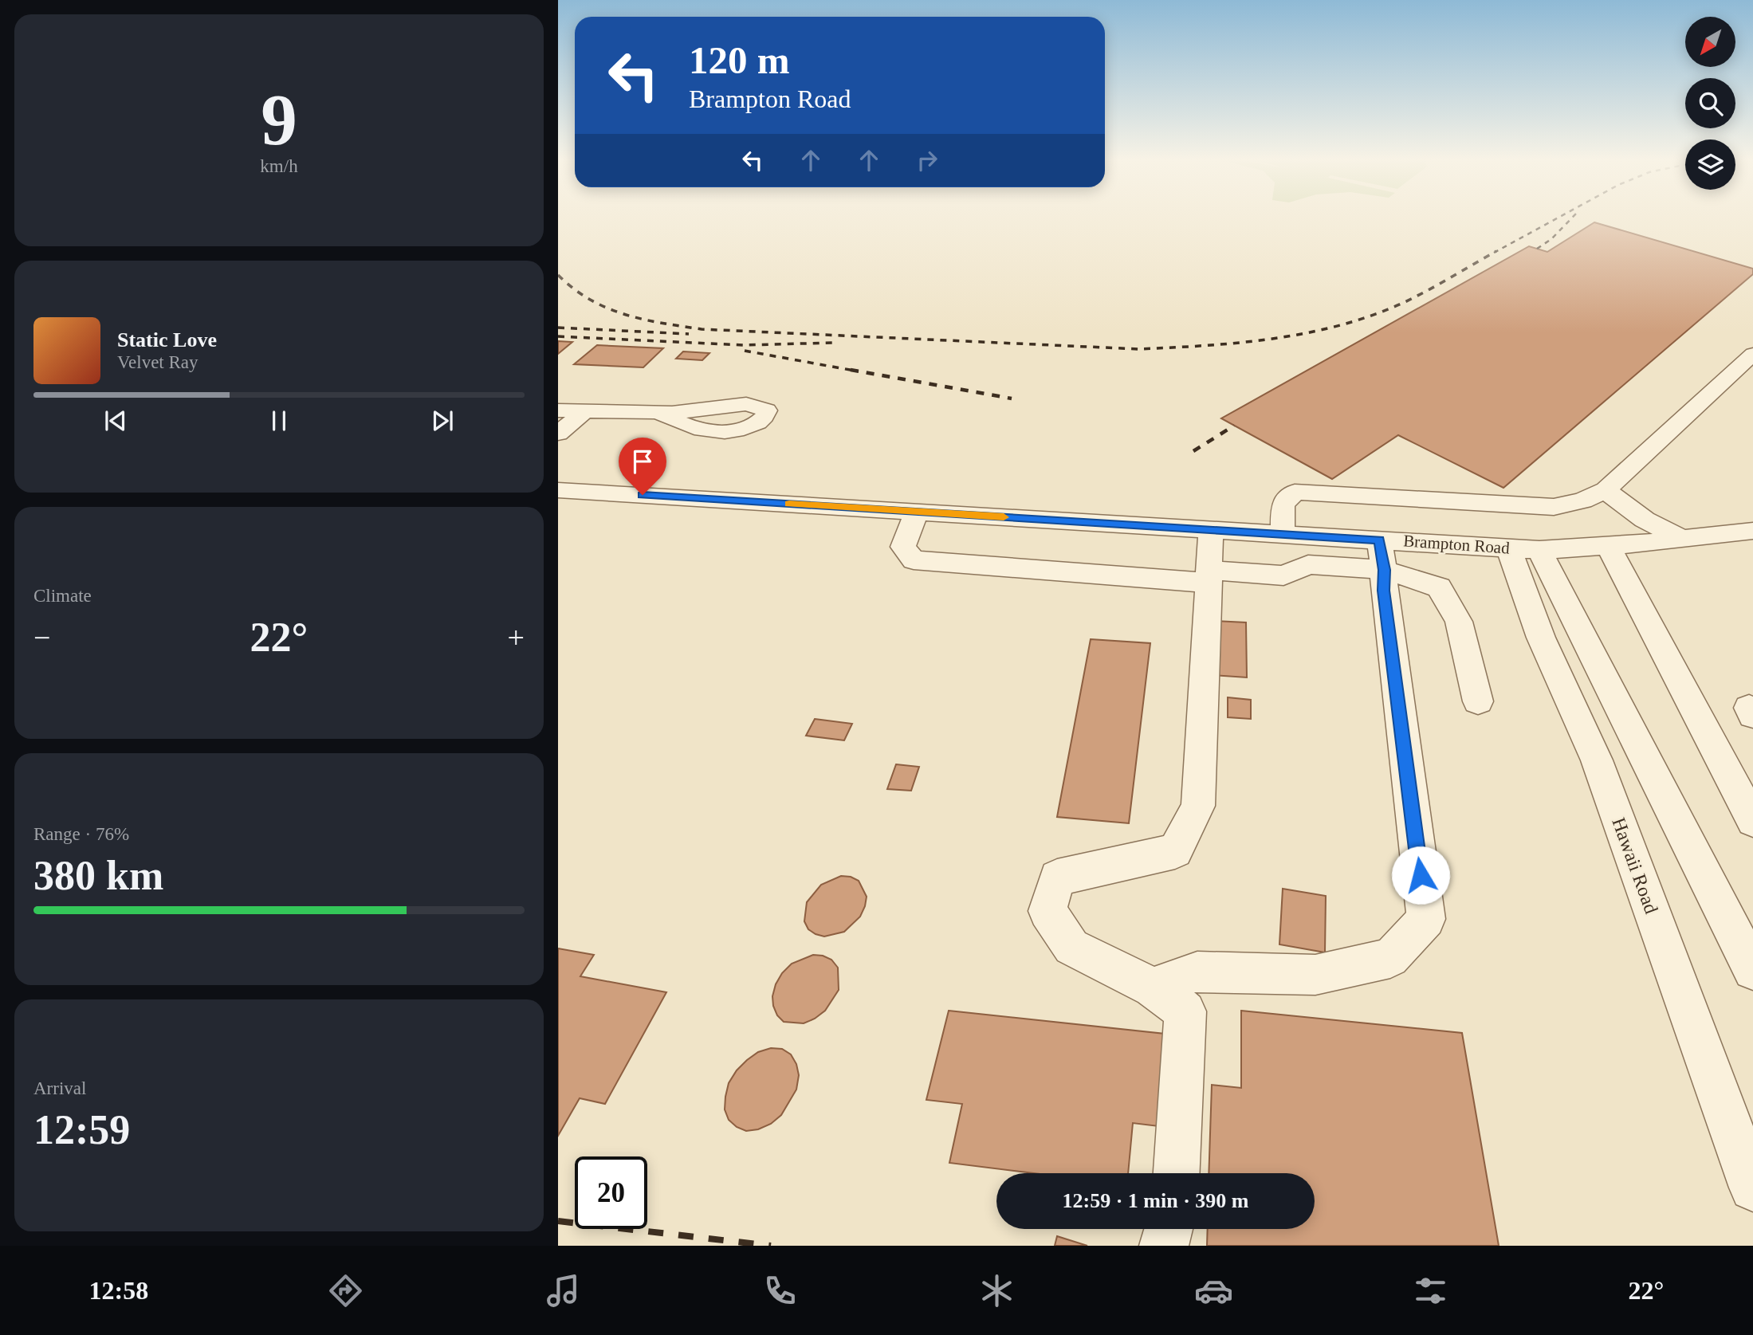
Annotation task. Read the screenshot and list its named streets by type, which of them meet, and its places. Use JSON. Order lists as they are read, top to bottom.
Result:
{
  "streets": {
    "street": ["Brampton Road", "Hawaii Road"]
  },
  "crossings": [
    ["Brampton Road", "Hawaii Road"]
  ],
  "north": "bottom left",
  "page": {
    "tile": [
      ["9", "km/h"],
      "Climate",
      ["Range · 76%", "380 km"],
      ["Arrival", "12:59"]
    ],
    "turn": ["120 m", "Brampton Road"],
    "song": ["Static Love", "Velvet Ray"],
    "heat": ["−", "22°", "+"],
    "limit": "20",
    "trip": "12:59 · 1 min · 390 m",
    "tabs": ["12:58", "22°"]
  }
}
